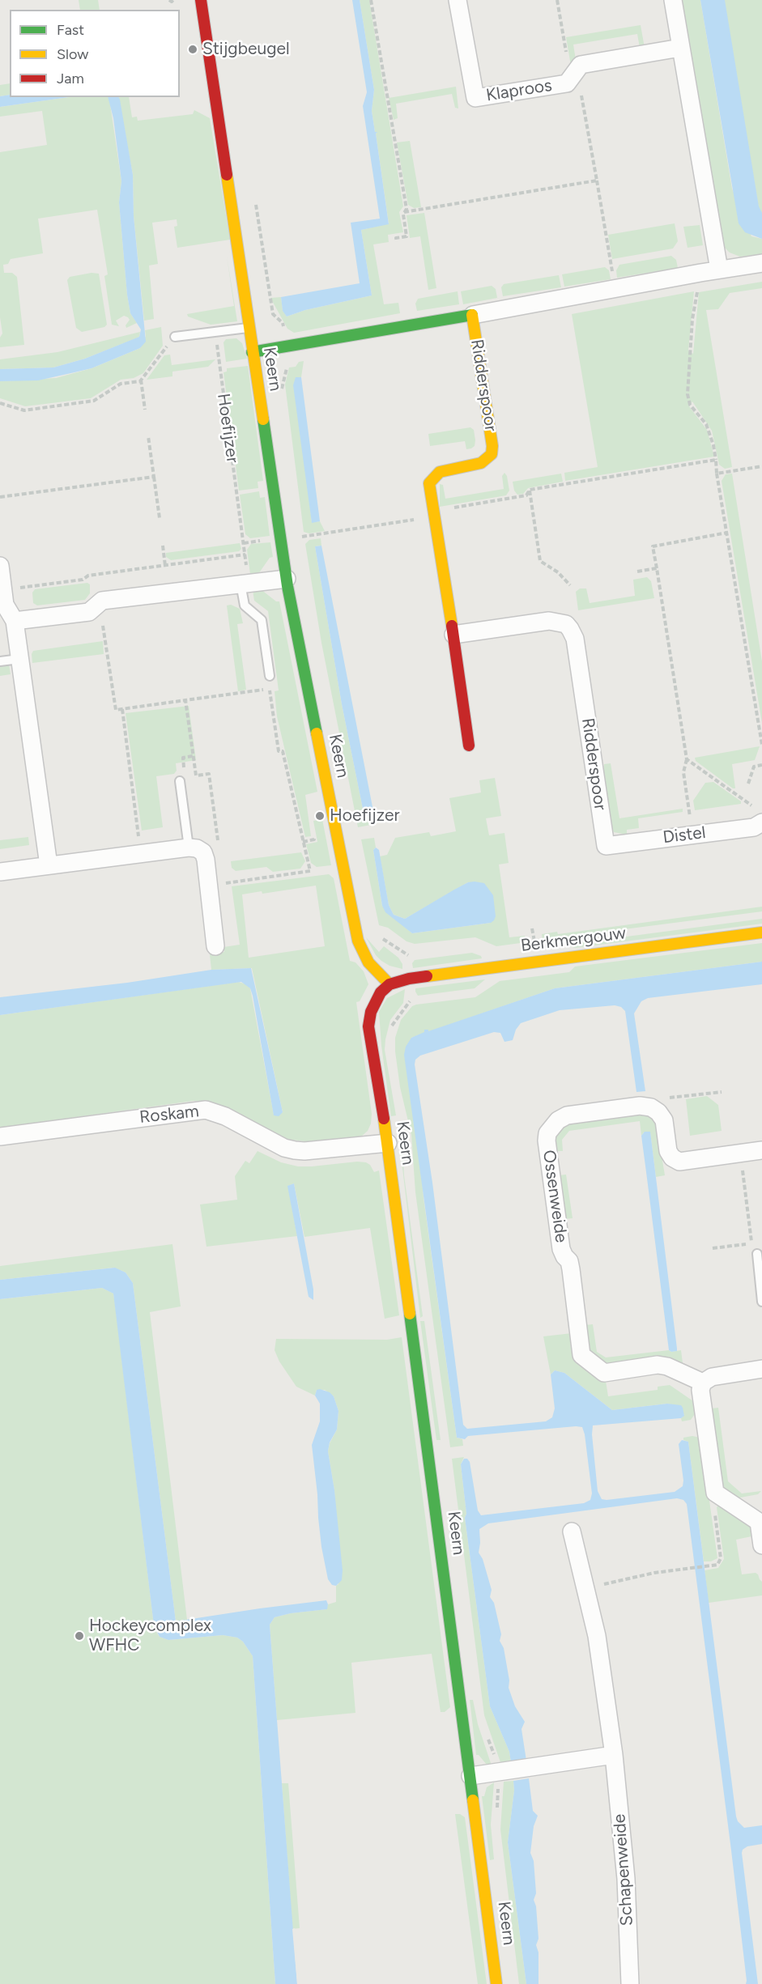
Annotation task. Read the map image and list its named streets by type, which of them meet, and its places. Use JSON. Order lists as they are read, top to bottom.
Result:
{
  "streets": {
    "street": [
      "Klaproos",
      "Keern",
      "Ridderspoor",
      "Distel",
      "Berkmergouw",
      "Roskam",
      "Ossenweide",
      "Schapenweide"
    ],
    "path": ["Hoefijzer"]
  },
  "crossings": [
    ["Keern", "Ridderspoor"],
    ["Keern", "Hoefijzer"],
    ["Keern", "Berkmergouw"],
    ["Keern", "Roskam"],
    ["Ridderspoor", "Distel"]
  ],
  "places": ["Stijgbeugel", "Hoefijzer", "Hockeycomplex WFHC"],
  "legend": ["Fast", "Slow", "Jam"]
}
